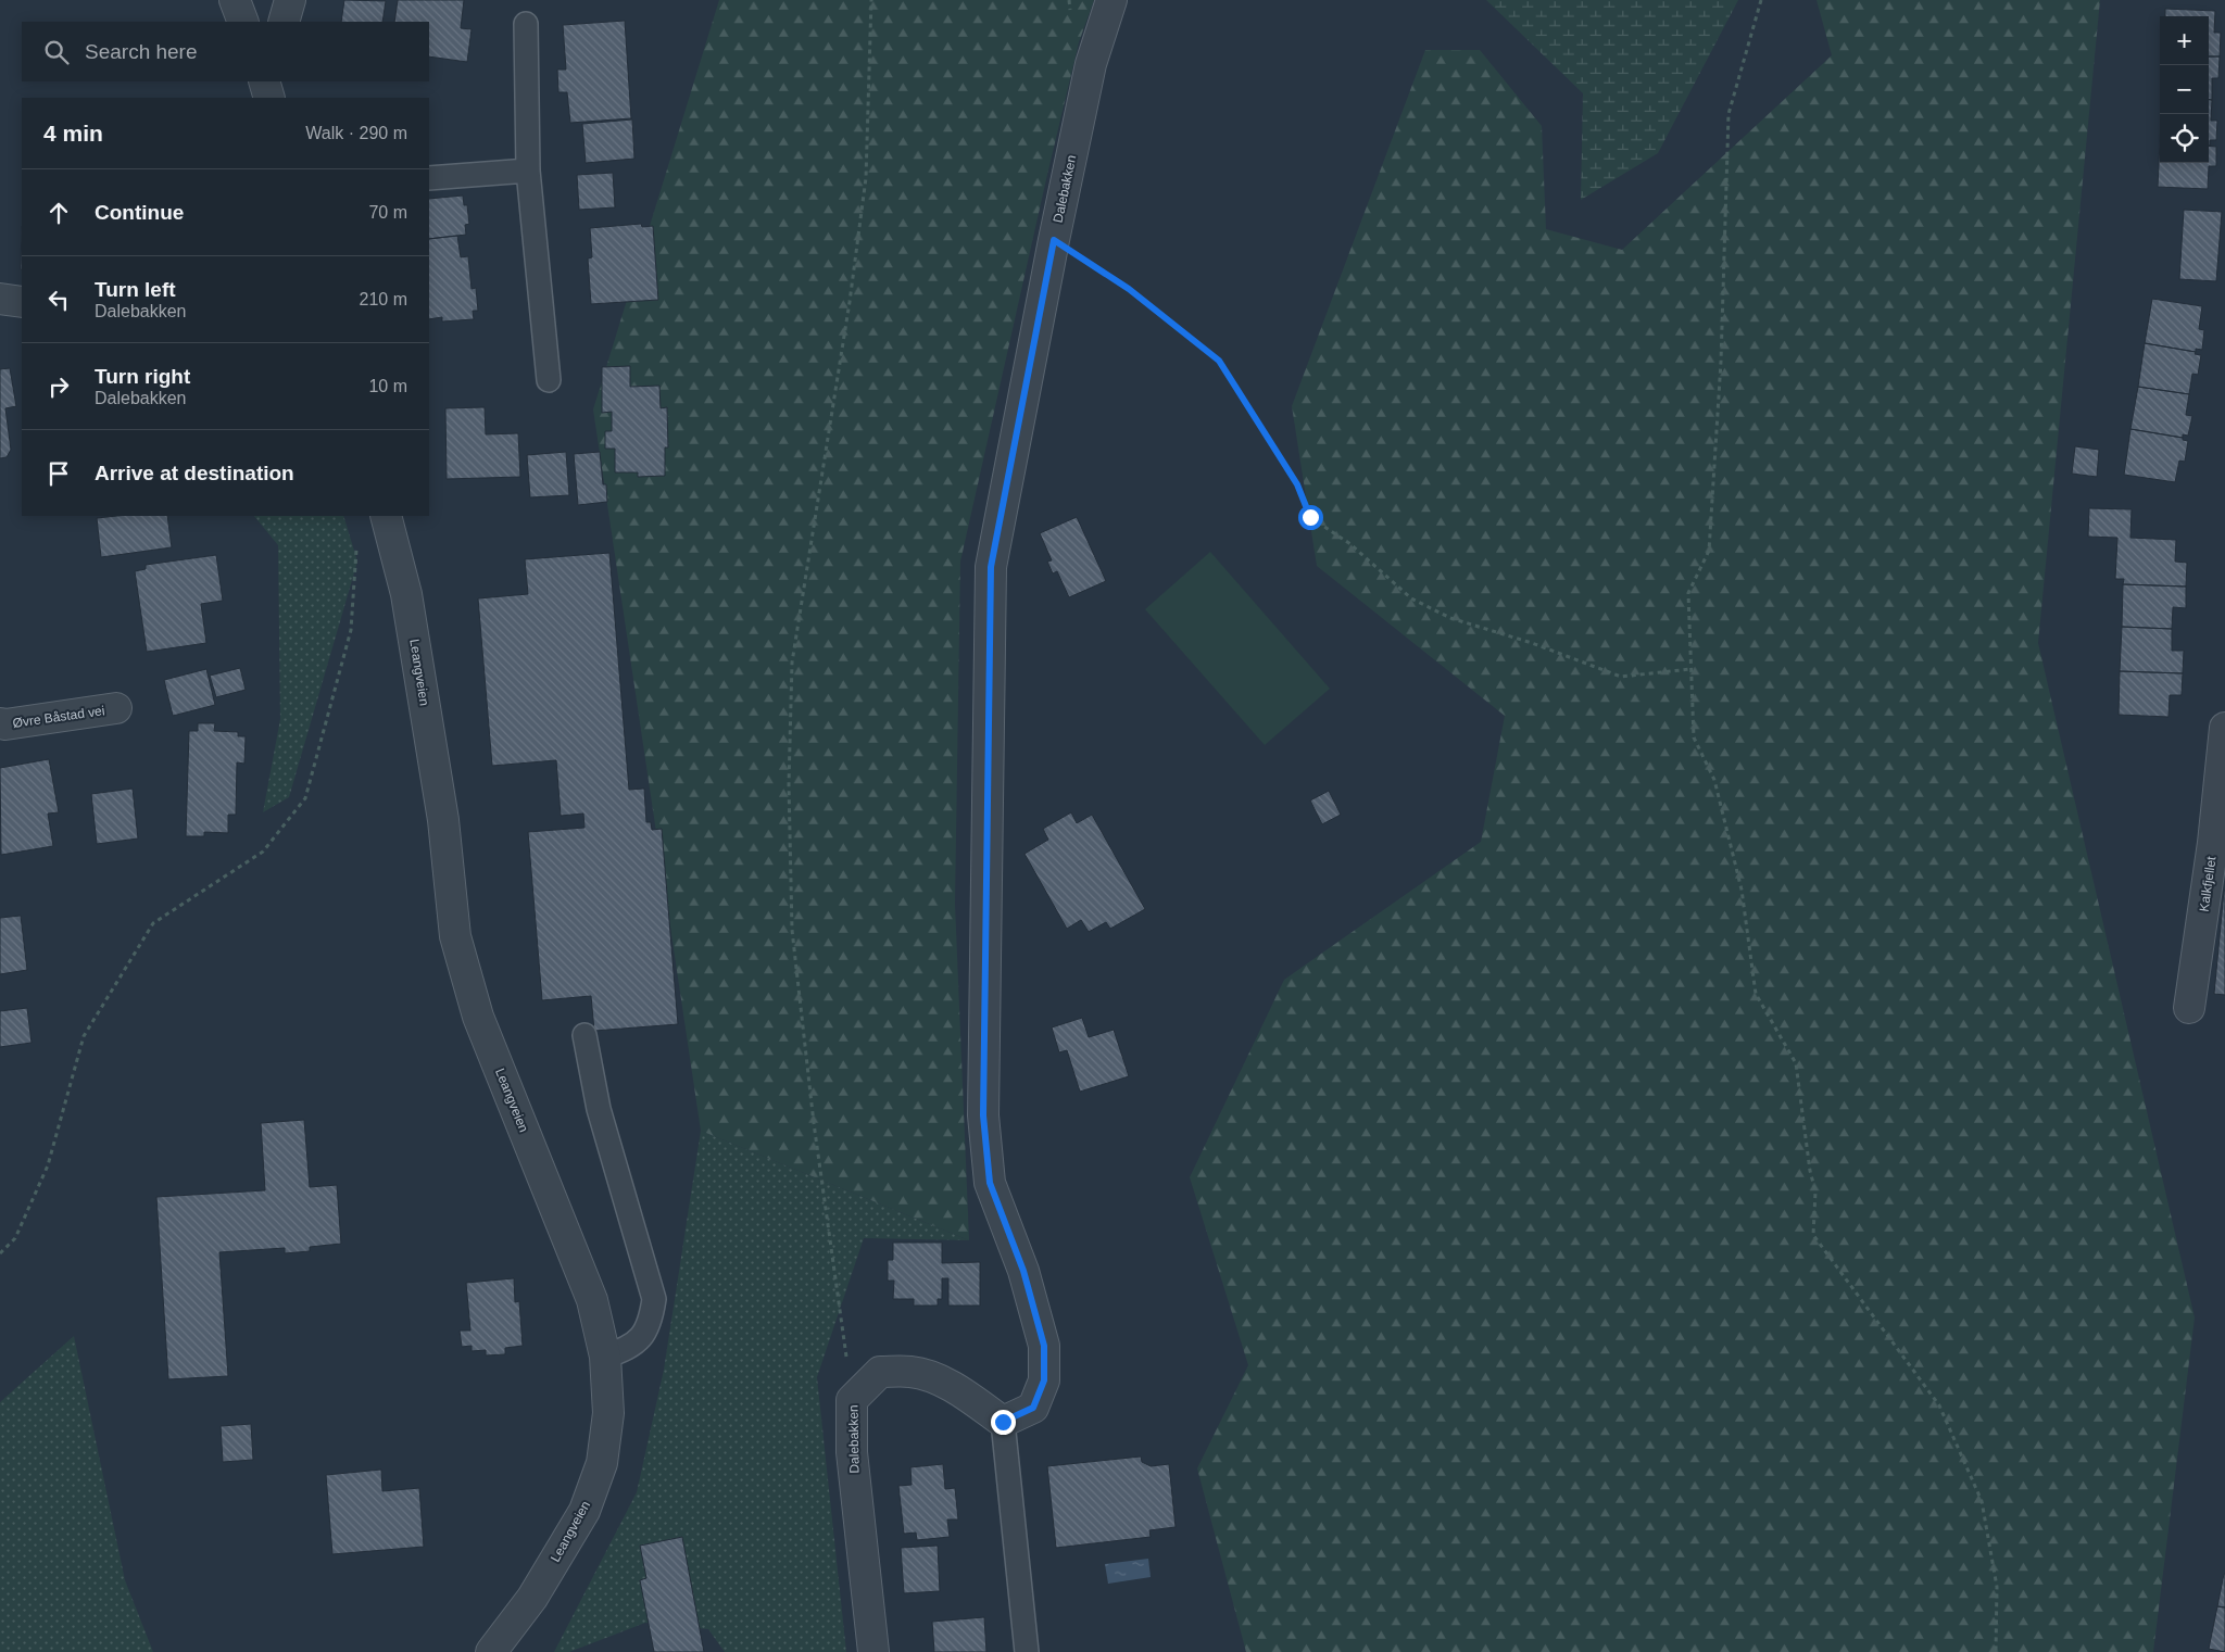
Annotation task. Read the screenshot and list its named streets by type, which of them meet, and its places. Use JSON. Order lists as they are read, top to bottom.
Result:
{
  "streets": {
    "street": [
      "Dalebakken",
      "Leangveien",
      "Øvre Båstad vei",
      "Kalkfjellet"
    ]
  },
  "page": {
    "map_buttons": ["+", "−"],
    "search": "Search here",
    "heading": ["4 min", "Walk · 290 m"],
    "list": [
      ["Continue", "70 m"],
      ["Turn left", "Dalebakken", "210 m"],
      ["Turn right", "Dalebakken", "10 m"],
      "Arrive at destination"
    ]
  }
}
